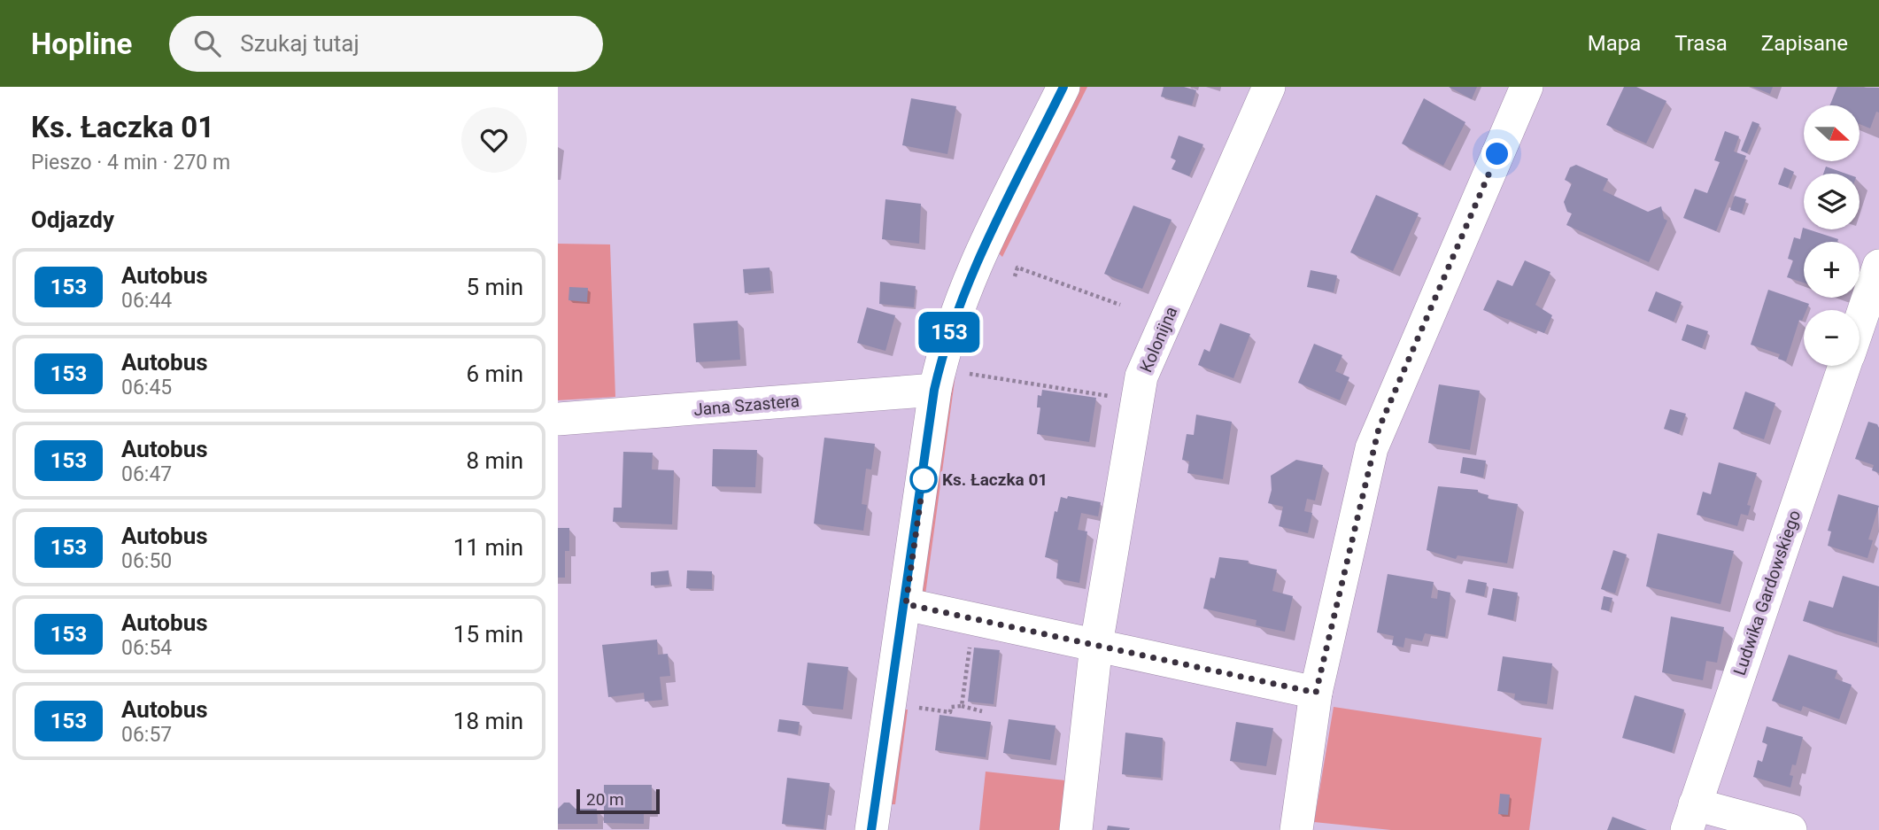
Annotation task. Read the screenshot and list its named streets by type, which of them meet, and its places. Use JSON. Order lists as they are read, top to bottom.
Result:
{
  "streets": {
    "street": ["Kolonijna", "Jana Szastera", "Ludwika Gardowskiego"]
  },
  "places": ["Ks. Łaczka 01"],
  "lines": ["bus line 153"],
  "scale_bar": "20 m",
  "north": "right",
  "page": {
    "header": "Hopline",
    "search": "Szukaj tutaj",
    "nav": ["Mapa", "Trasa", "Zapisane"],
    "heading": [
      ["Ks. Łaczka 01", "Pieszo · 4 min · 270 m"],
      "Odjazdy"
    ],
    "on_map": "153",
    "map_buttons": ["+", "−"],
    "list": [
      {
        "mark": "153",
        "name": "Autobus",
        "note": "06:44",
        "value": "5 min"
      },
      {
        "mark": "153",
        "name": "Autobus",
        "note": "06:45",
        "value": "6 min"
      },
      {
        "mark": "153",
        "name": "Autobus",
        "note": "06:47",
        "value": "8 min"
      },
      {
        "mark": "153",
        "name": "Autobus",
        "note": "06:50",
        "value": "11 min"
      },
      {
        "mark": "153",
        "name": "Autobus",
        "note": "06:54",
        "value": "15 min"
      },
      {
        "mark": "153",
        "name": "Autobus",
        "note": "06:57",
        "value": "18 min"
      }
    ],
    "scale": "20 m"
  }
}
